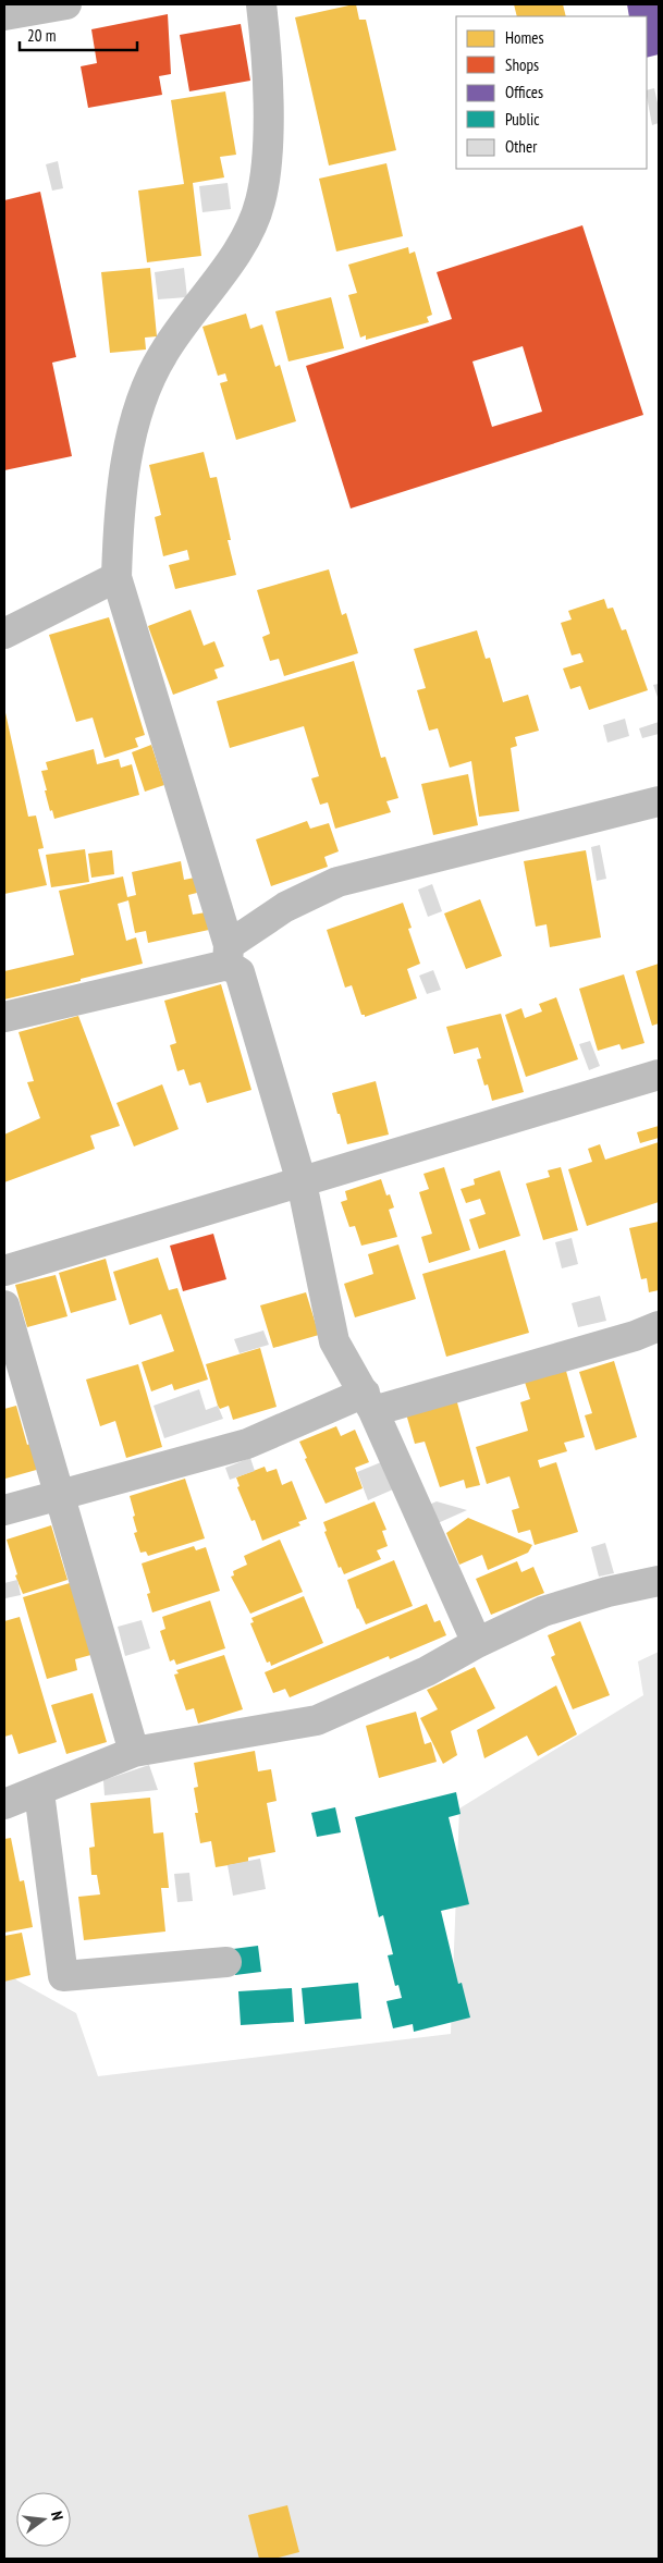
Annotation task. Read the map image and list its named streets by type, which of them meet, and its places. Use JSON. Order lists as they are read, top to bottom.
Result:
{
  "legend": [
    "Homes",
    "Shops",
    "Offices",
    "Public",
    "Other"
  ],
  "scale_bar": "20 m",
  "north": "right"
}
